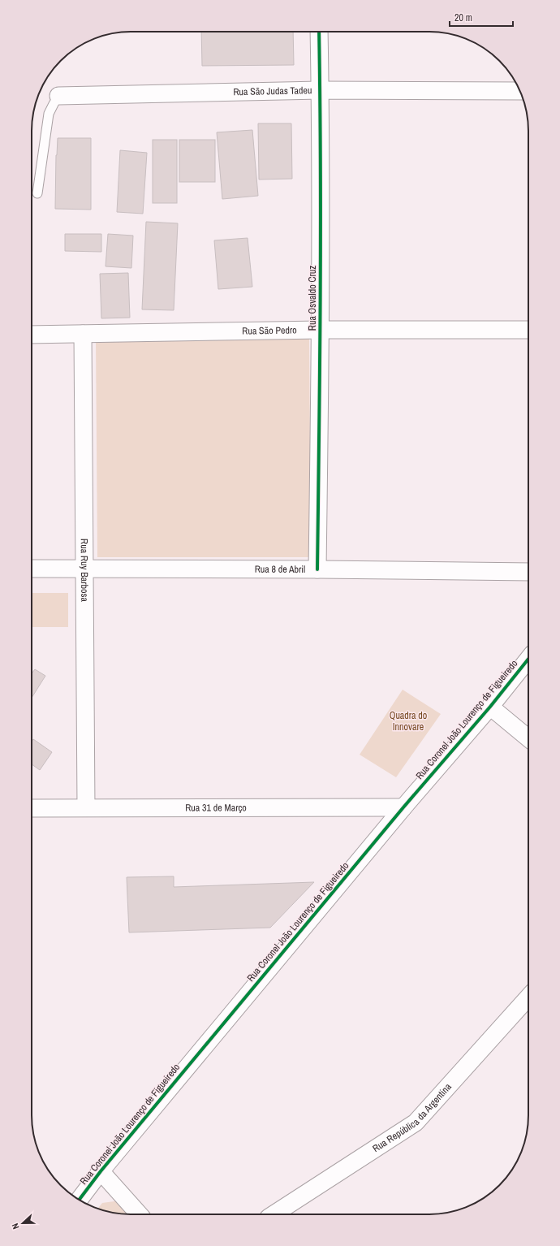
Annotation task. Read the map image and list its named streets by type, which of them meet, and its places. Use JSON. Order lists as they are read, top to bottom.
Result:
{
  "streets": {
    "street": [
      "Rua São Judas Tadeu",
      "Rua Osvaldo Cruz",
      "Rua São Pedro",
      "Rua 8 de Abril",
      "Rua Ruy Barbosa",
      "Rua Coronel João Lourenço de Figueiredo",
      "Rua 31 de Março",
      "Rua República da Argentina"
    ]
  },
  "crossings": [
    ["Rua São Judas Tadeu", "Rua Osvaldo Cruz"],
    ["Rua Osvaldo Cruz", "Rua São Pedro"],
    ["Rua Osvaldo Cruz", "Rua 8 de Abril"],
    ["Rua São Pedro", "Rua Ruy Barbosa"],
    ["Rua 8 de Abril", "Rua Ruy Barbosa"],
    ["Rua Ruy Barbosa", "Rua 31 de Março"],
    ["Rua Coronel João Lourenço de Figueiredo", "Rua 31 de Março"]
  ],
  "parks": ["Quadra do Innovare"],
  "scale_bar": "20 m",
  "north": "left"
}
